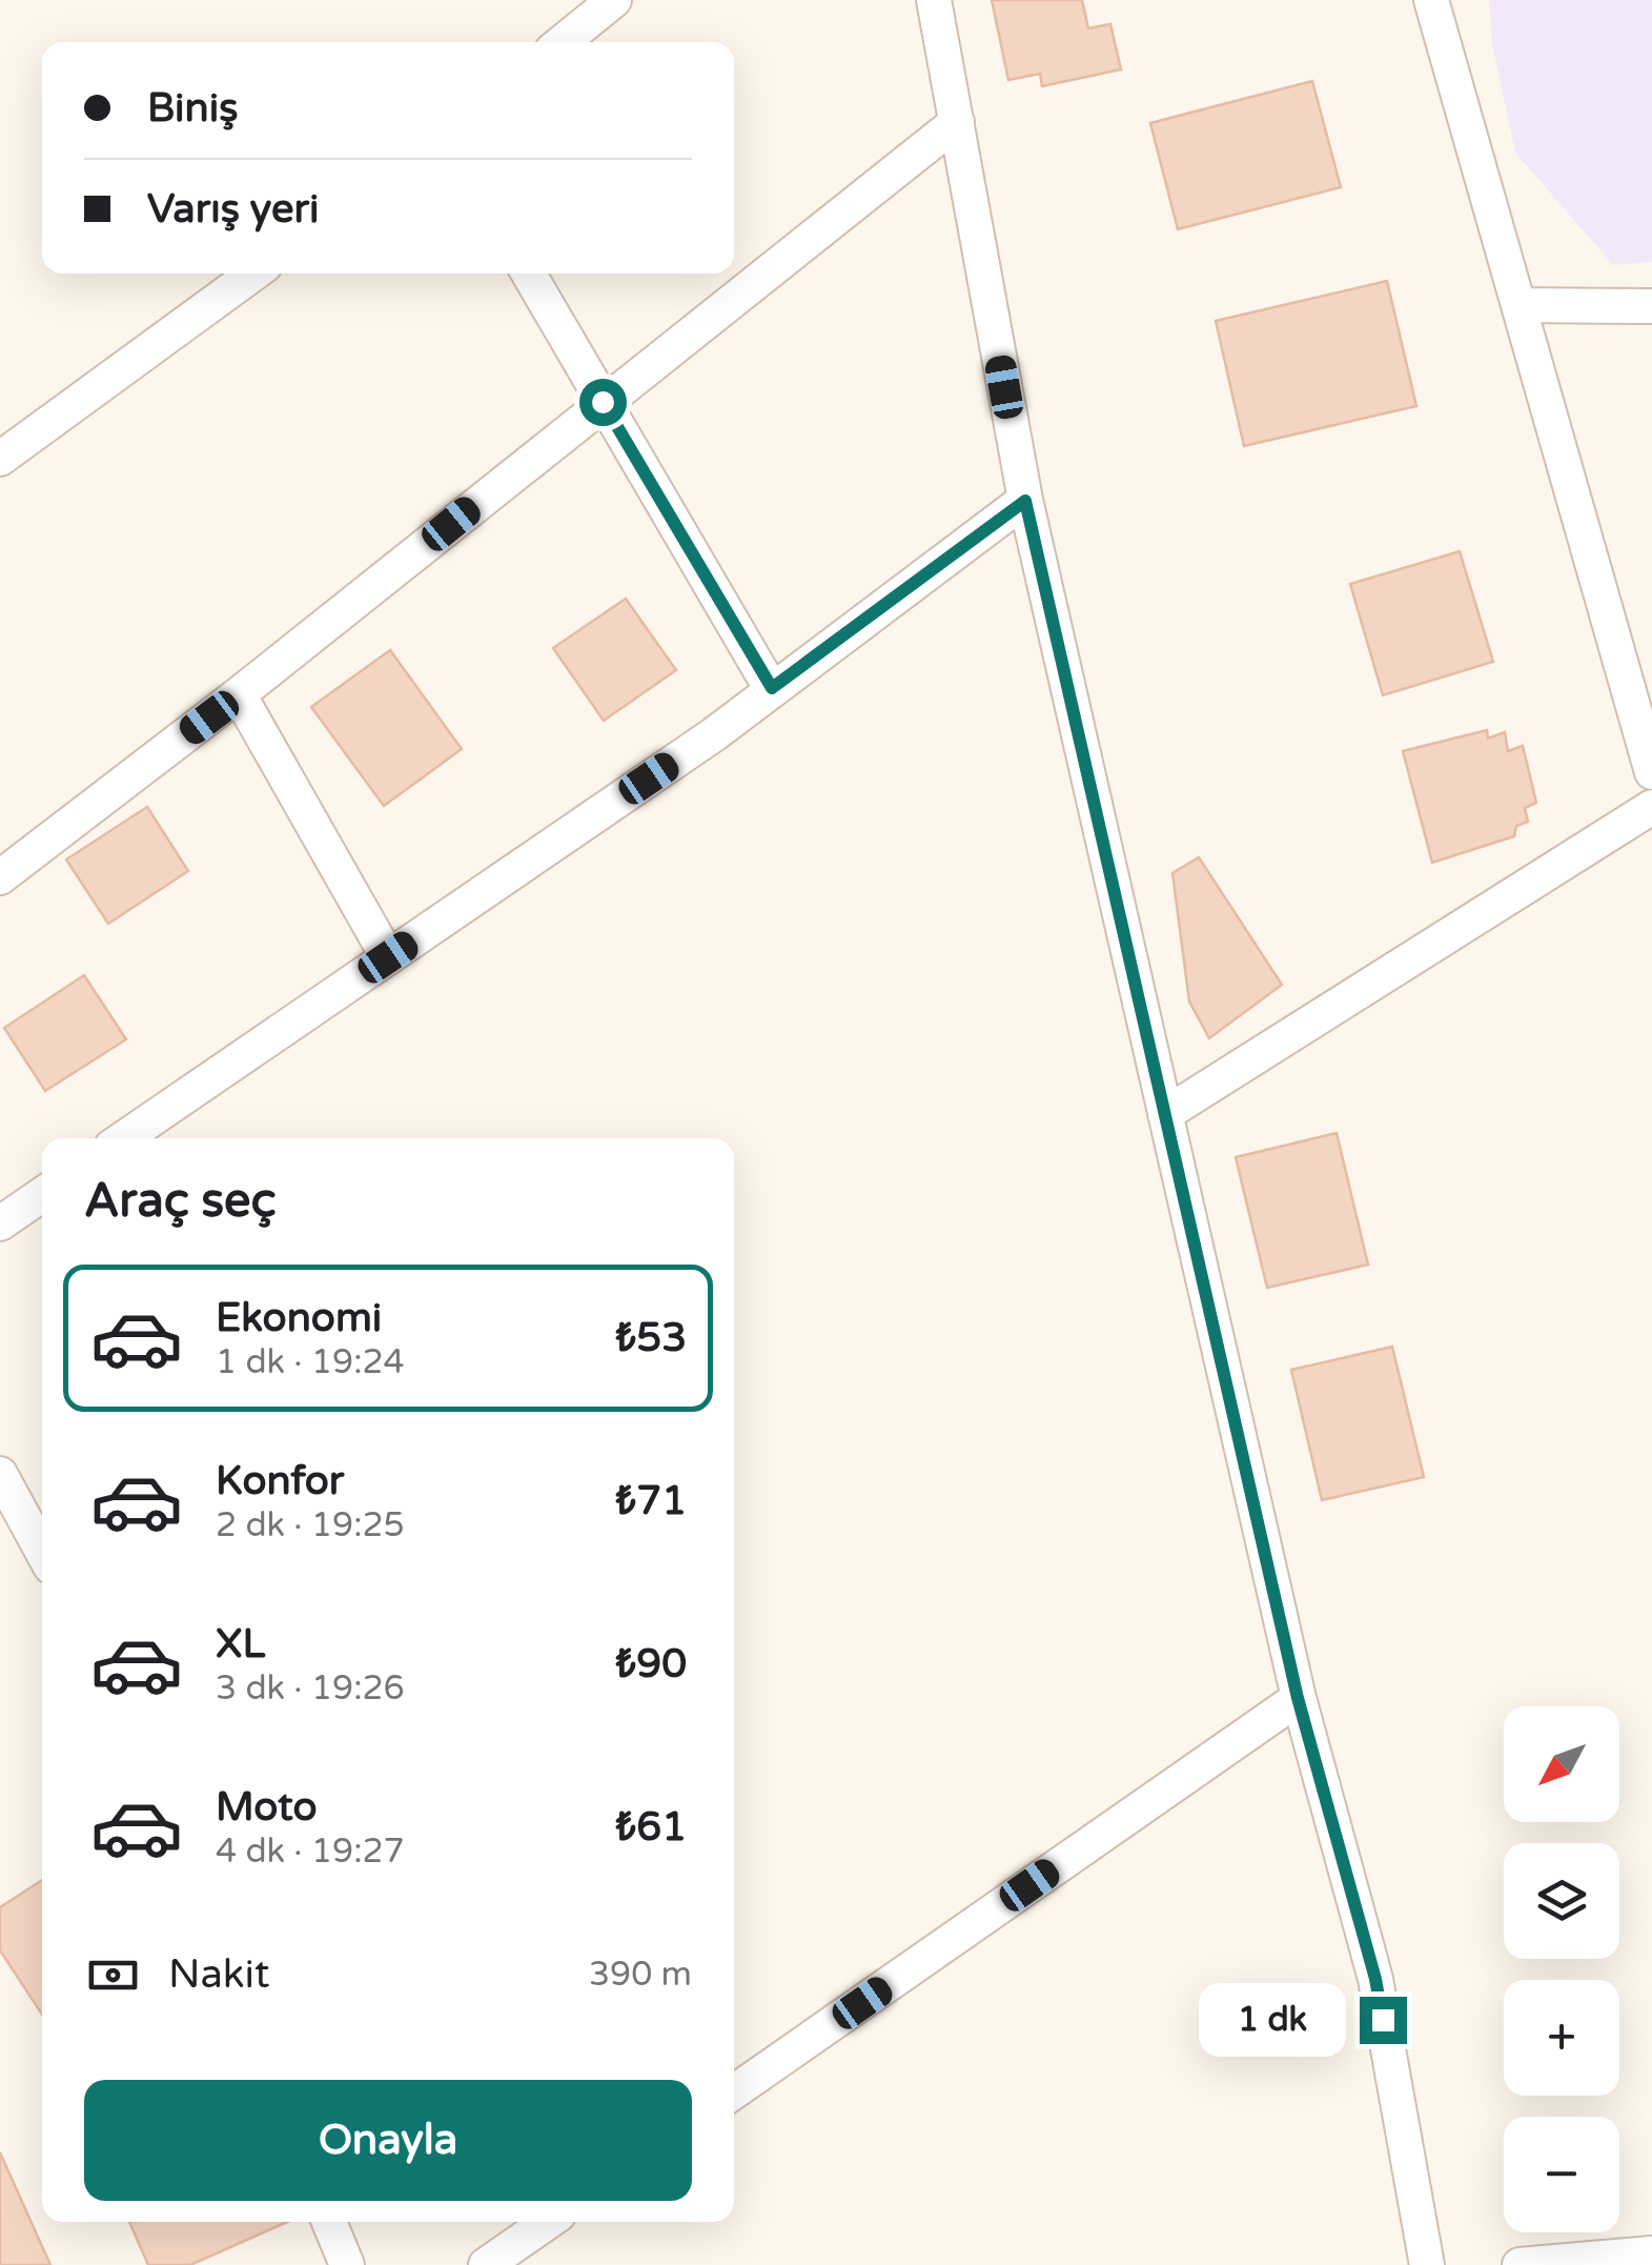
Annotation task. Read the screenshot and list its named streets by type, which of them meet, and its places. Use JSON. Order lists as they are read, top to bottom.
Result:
{
  "north": "bottom left",
  "page": {
    "banner": ["Biniş", "Varış yeri"],
    "heading": "Araç seç",
    "list": [
      {
        "name": "Ekonomi",
        "note": "1 dk · 19:24",
        "value": "₺53"
      },
      {
        "name": "Konfor",
        "note": "2 dk · 19:25",
        "value": "₺71"
      },
      {
        "name": "XL",
        "note": "3 dk · 19:26",
        "value": "₺90"
      },
      {
        "name": "Moto",
        "note": "4 dk · 19:27",
        "value": "₺61"
      }
    ],
    "map_buttons": ["+", "−"],
    "pay": ["Nakit", "390 m"],
    "bubble": "1 dk",
    "buttons": "Onayla"
  }
}
